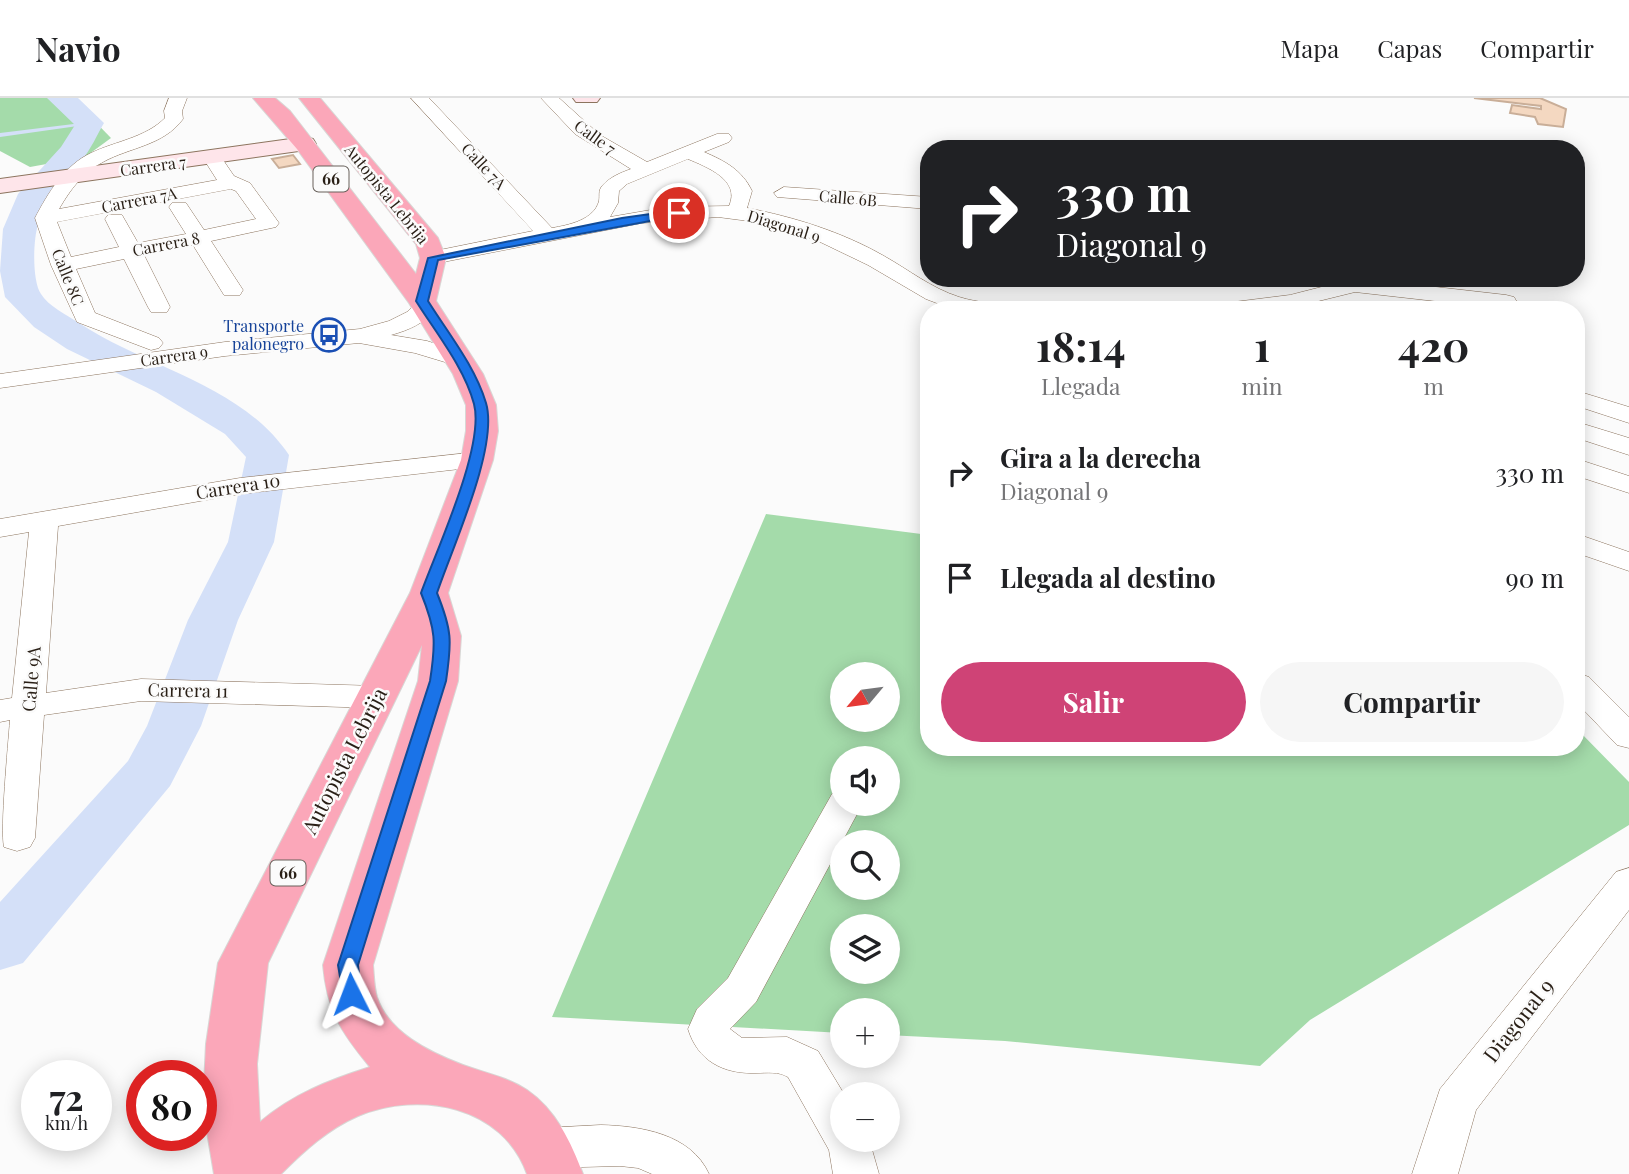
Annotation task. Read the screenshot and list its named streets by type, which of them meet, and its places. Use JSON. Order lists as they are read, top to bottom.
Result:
{
  "streets": {
    "highway": ["66", "Autopista Lebrija"],
    "street": [
      "Calle 7",
      "Carrera 7",
      "Calle 7A",
      "Calle 6B",
      "Carrera 7A",
      "Diagonal 9",
      "Carrera 8",
      "Calle 8C",
      "Carrera 9",
      "Carrera 10",
      "Calle 9A",
      "Carrera 11"
    ]
  },
  "crossings": [
    ["Carrera 7", "Autopista Lebrija"],
    ["Calle 7A", "Diagonal 9"],
    ["Autopista Lebrija", "Diagonal 9"],
    ["Autopista Lebrija", "Carrera 9"],
    ["Autopista Lebrija", "Carrera 10"],
    ["Autopista Lebrija", "Carrera 11"],
    ["Carrera 7A", "Carrera 8"],
    ["Carrera 7A", "Calle 8C"],
    ["Carrera 8", "Calle 8C"],
    ["Carrera 10", "Calle 9A"],
    ["Calle 9A", "Carrera 11"]
  ],
  "places": {
    "bus stop": ["Transporte palonegro"]
  },
  "north": "bottom left",
  "page": {
    "header": "Navio",
    "nav": ["Mapa", "Capas", "Compartir"],
    "turn": ["330 m", "Diagonal 9"],
    "eta": [
      "18:14",
      "Llegada",
      "1",
      "min",
      "420",
      "m"
    ],
    "list": [
      {
        "name": "Gira a la derecha",
        "note": "Diagonal 9",
        "value": "330 m"
      },
      {
        "name": "Llegada al destino",
        "value": "90 m"
      }
    ],
    "buttons": ["Salir", "Compartir"],
    "map_buttons": ["+", "−"],
    "speed": "72 km/h",
    "limit": "80"
  }
}
